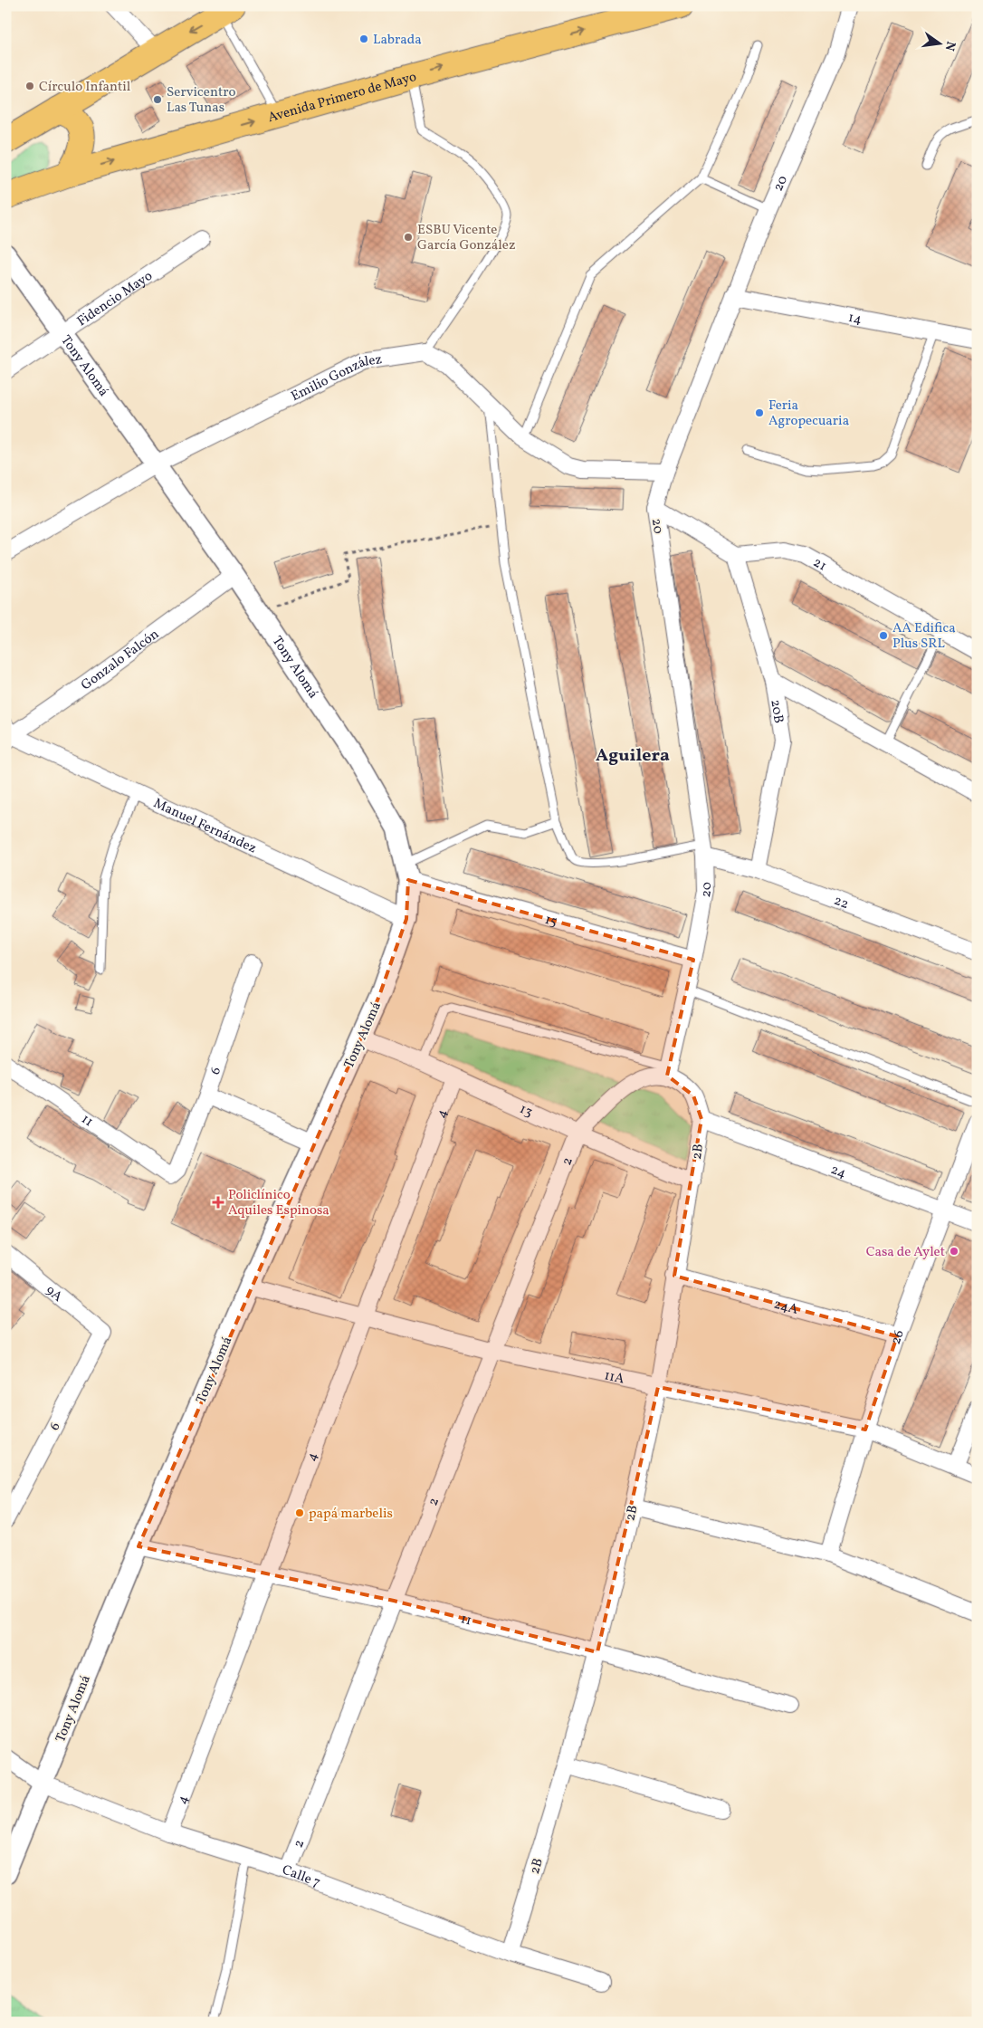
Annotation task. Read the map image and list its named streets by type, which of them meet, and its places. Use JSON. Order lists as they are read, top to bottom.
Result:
{
  "streets": {
    "main road": ["Avenida Primero de Mayo"],
    "street": [
      "20",
      "Fidencio Mayo",
      "14",
      "Tony Alomá",
      "Emilio González",
      "21",
      "Gonzalo Falcón",
      "20B",
      "Manuel Fernández",
      "22",
      "15",
      "6",
      "13",
      "4",
      "11",
      "2B",
      "2",
      "24",
      "9A",
      "24A",
      "26",
      "11A",
      "Calle 7"
    ]
  },
  "crossings": [
    ["20", "14"],
    ["20", "22"],
    ["20", "15"],
    ["20", "2B"],
    ["Fidencio Mayo", "Tony Alomá"],
    ["Tony Alomá", "Emilio González"],
    ["Tony Alomá", "Gonzalo Falcón"],
    ["Tony Alomá", "Manuel Fernández"],
    ["Tony Alomá", "15"],
    ["Tony Alomá", "13"],
    ["Tony Alomá", "11"],
    ["Tony Alomá", "11A"],
    ["Tony Alomá", "Calle 7"],
    ["21", "20B"],
    ["Gonzalo Falcón", "Manuel Fernández"],
    ["20B", "22"],
    ["6", "11"],
    ["6", "9A"],
    ["13", "4"],
    ["13", "2B"],
    ["13", "2"],
    ["4", "11"],
    ["4", "11A"],
    ["4", "Calle 7"],
    ["11", "2B"],
    ["11", "2"],
    ["2B", "24"],
    ["2B", "24A"],
    ["2B", "11A"],
    ["2B", "Calle 7"],
    ["2", "11A"],
    ["2", "Calle 7"],
    ["24", "26"],
    ["24A", "26"],
    ["26", "11A"]
  ],
  "districts": ["Aguilera"],
  "places": {
    "other": [
      "Labrada",
      "Círculo Infantil",
      "Servicentro Las Tunas",
      "ESBU Vicente García González",
      "Feria Agropecuaria",
      "AA Edifica Plus SRL",
      "Casa de Aylet",
      "papá marbelis"
    ],
    "health": ["Policlínico Aquiles Espinosa"]
  },
  "north": "right"
}
